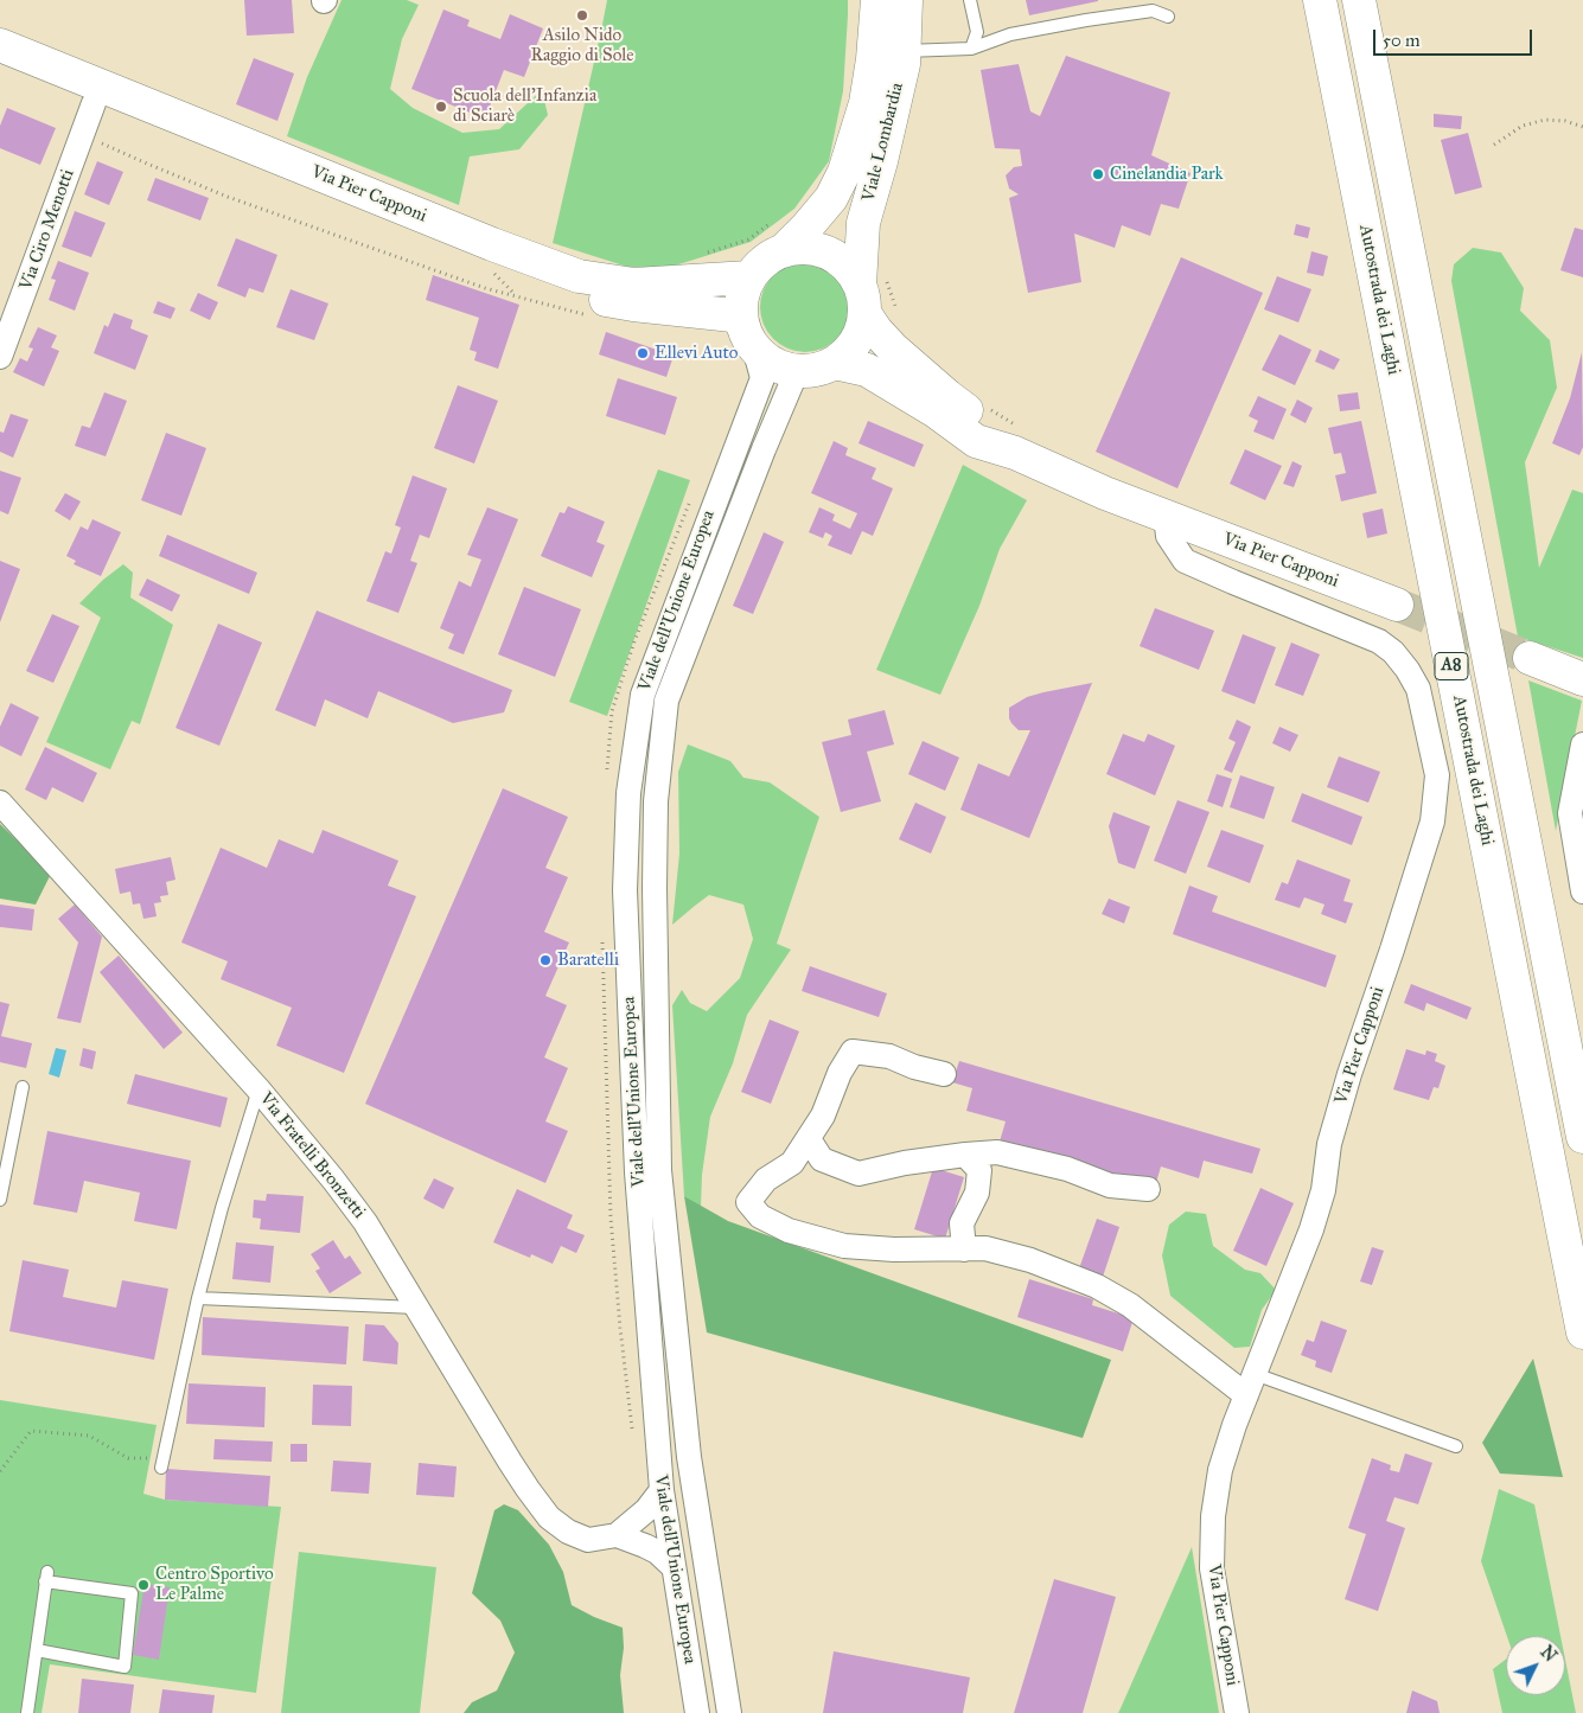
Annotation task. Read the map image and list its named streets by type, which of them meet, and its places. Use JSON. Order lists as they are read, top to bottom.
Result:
{
  "streets": {
    "main road": [
      "Viale Lombardia",
      "Via Pier Capponi",
      "Autostrada dei Laghi",
      "A8"
    ],
    "street": ["Via Ciro Menotti", "Viale dell'Unione Europea", "Via Fratelli Bronzetti"]
  },
  "crossings": [
    ["Viale Lombardia", "Via Pier Capponi"],
    ["Viale Lombardia", "Viale dell'Unione Europea"],
    ["Via Pier Capponi", "Via Ciro Menotti"],
    ["Via Pier Capponi", "Viale dell'Unione Europea"],
    ["Viale dell'Unione Europea", "Via Fratelli Bronzetti"]
  ],
  "places": [
    "Asilo Nido Raggio di Sole",
    "Scuola dell'Infanzia di Sciarè",
    "Cinelandia Park",
    "Ellevi Auto",
    "Baratelli",
    "Centro Sportivo Le Palme"
  ],
  "scale_bar": "50 m",
  "north": "top right"
}
